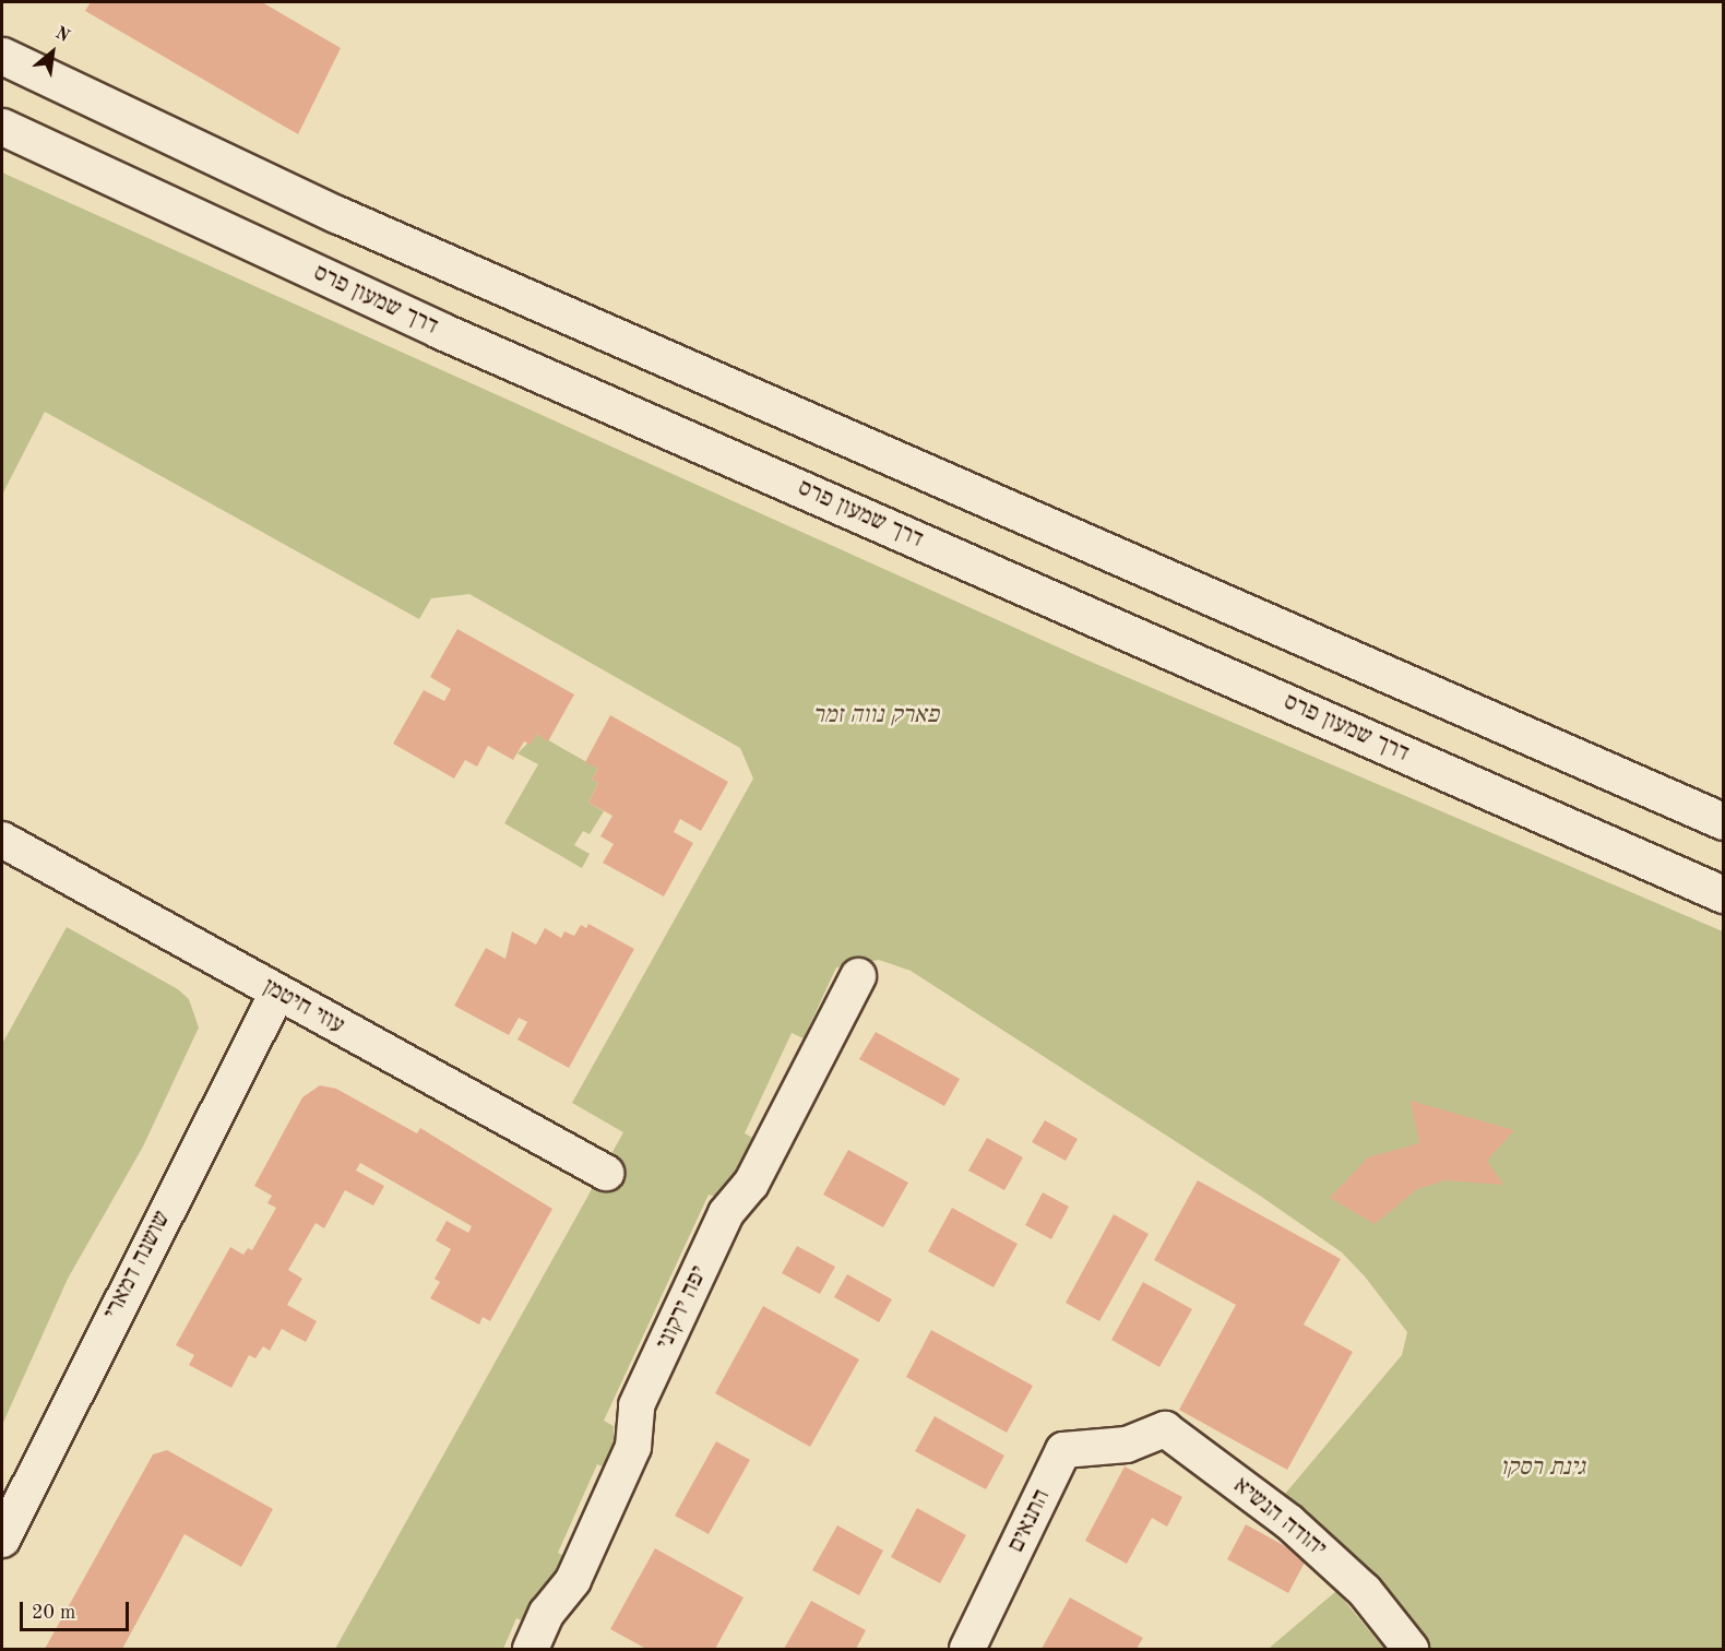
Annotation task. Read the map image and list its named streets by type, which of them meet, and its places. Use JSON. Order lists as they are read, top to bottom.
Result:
{
  "streets": {
    "street": [
      "דרך שמעון פרס",
      "עוזי חיטמן",
      "שושנה דמארי",
      "יפה ירקוני",
      "יהודה הנשיא",
      "התנאים"
    ]
  },
  "crossings": [
    ["עוזי חיטמן", "שושנה דמארי"],
    ["יהודה הנשיא", "התנאים"]
  ],
  "parks": ["פארק נווה זמר", "גינת רסקו"],
  "scale_bar": "20 m",
  "north": "top right"
}
